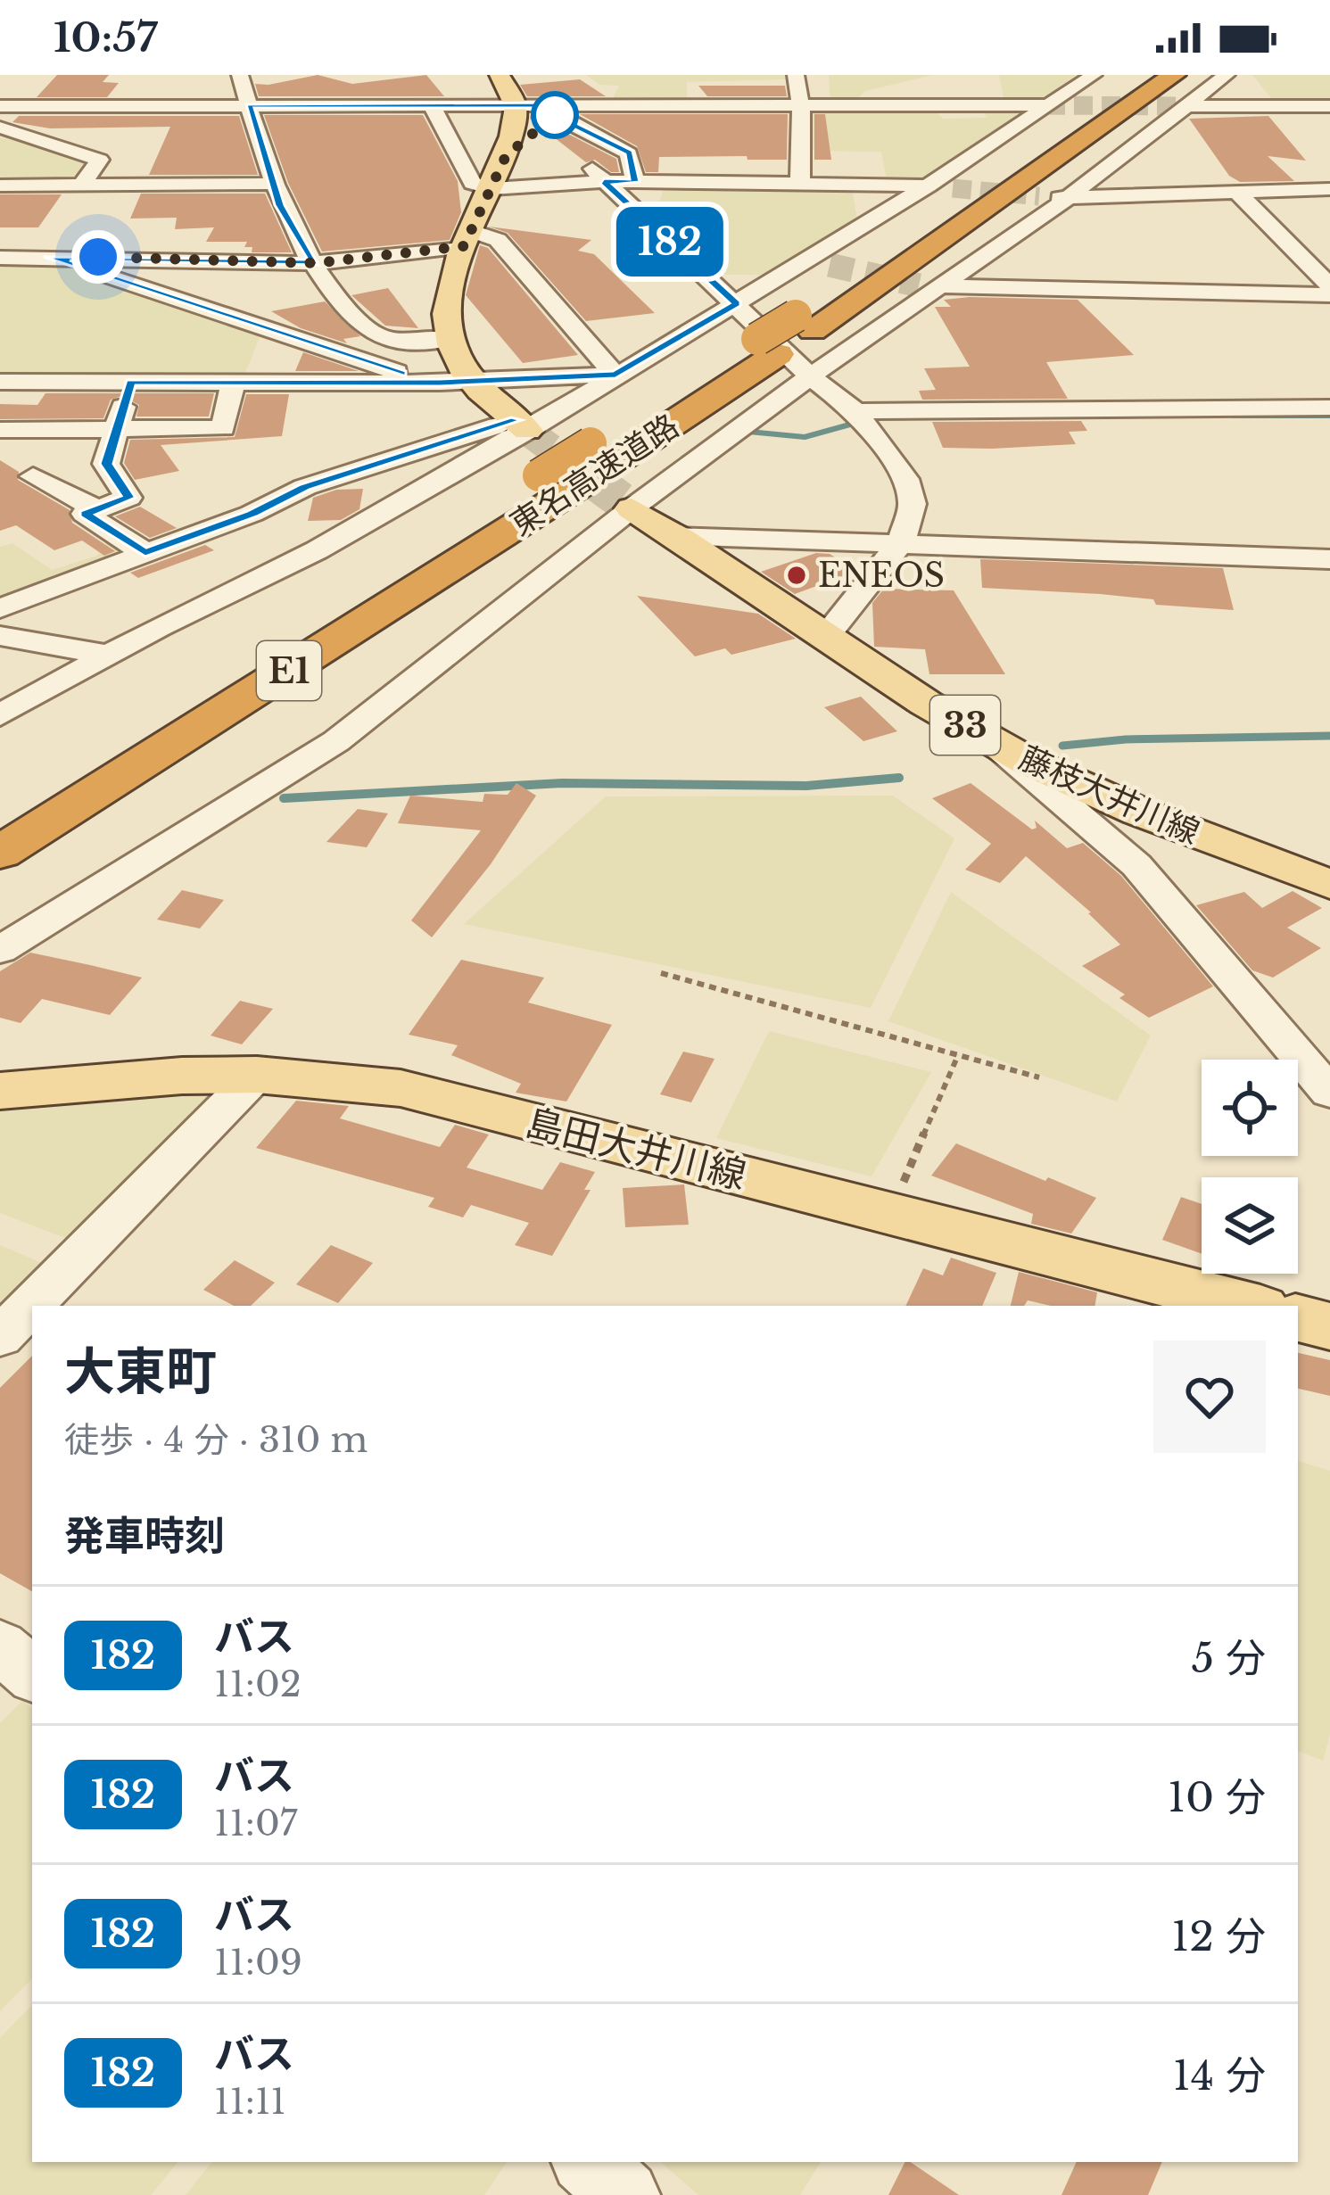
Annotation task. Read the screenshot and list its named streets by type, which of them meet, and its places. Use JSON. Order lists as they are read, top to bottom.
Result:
{
  "streets": {
    "highway": ["東名高速道路", "E1"],
    "main road": ["33", "藤枝大井川線", "島田大井川線"]
  },
  "places": ["ENEOS"],
  "lines": ["bus line 182"],
  "page": {
    "status": "10:57",
    "on_map": "182",
    "heading": [
      ["大東町", "徒歩 · 4 分 · 310 m"],
      "発車時刻"
    ],
    "list": [
      {
        "mark": "182",
        "name": "バス",
        "note": "11:02",
        "value": "5 分"
      },
      {
        "mark": "182",
        "name": "バス",
        "note": "11:07",
        "value": "10 分"
      },
      {
        "mark": "182",
        "name": "バス",
        "note": "11:09",
        "value": "12 分"
      },
      {
        "mark": "182",
        "name": "バス",
        "note": "11:11",
        "value": "14 分"
      }
    ]
  }
}
